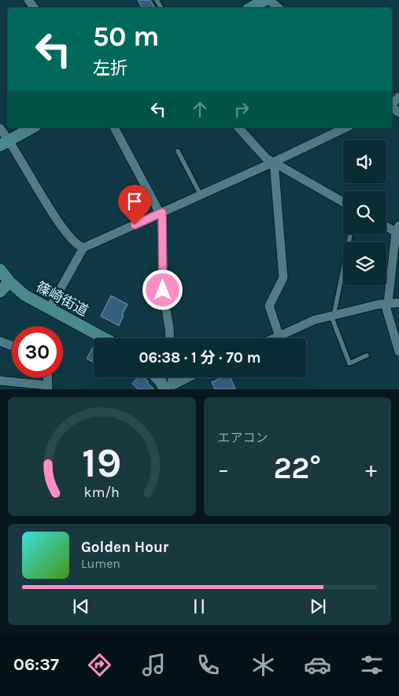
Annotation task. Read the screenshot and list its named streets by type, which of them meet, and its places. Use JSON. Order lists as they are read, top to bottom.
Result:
{
  "streets": {
    "street": ["篠崎街道"]
  },
  "page": {
    "turn": ["50 m", "左折"],
    "limit": "30",
    "trip": "06:38 · 1 分 · 70 m",
    "tile": "エアコン",
    "heat": ["−", "22°", "+"],
    "song": ["Golden Hour", "Lumen"],
    "tabs": "06:37",
    "gauge": ["19", "km/h"]
  }
}
